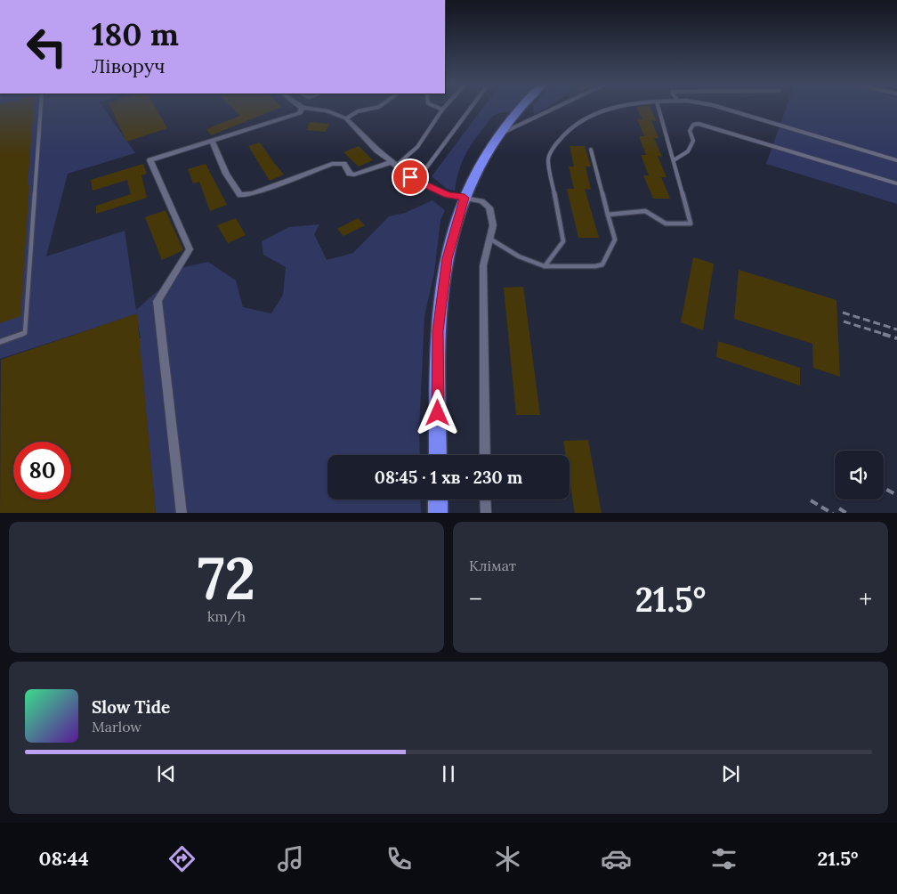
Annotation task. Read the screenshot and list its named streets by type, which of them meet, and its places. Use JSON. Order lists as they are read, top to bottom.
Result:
{
  "page": {
    "turn": ["180 m", "Ліворуч"],
    "limit": "80",
    "trip": "08:45 · 1 хв · 230 m",
    "tile": [
      ["72", "km/h"],
      "Клімат"
    ],
    "heat": ["−", "21.5°", "+"],
    "song": ["Slow Tide", "Marlow"],
    "tabs": ["08:44", "21.5°"]
  }
}
